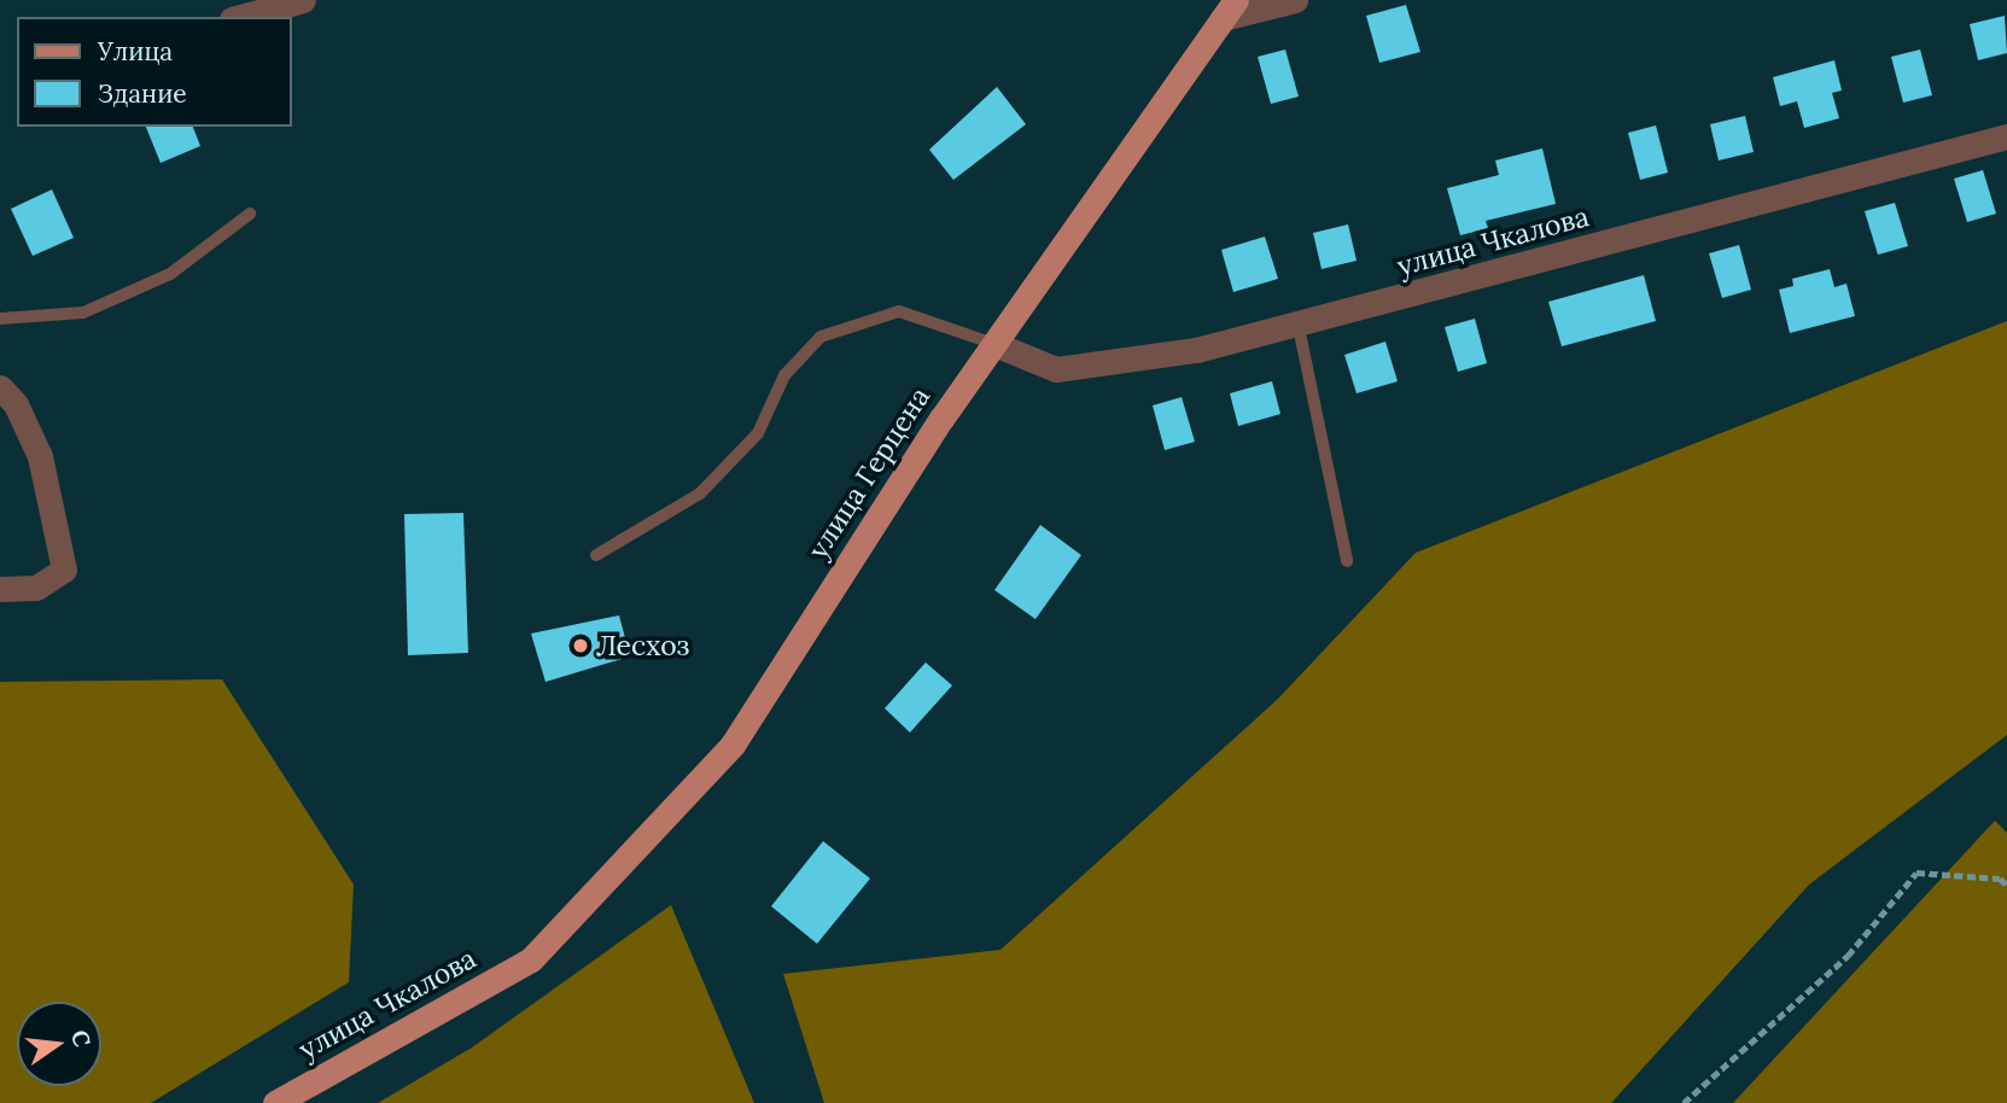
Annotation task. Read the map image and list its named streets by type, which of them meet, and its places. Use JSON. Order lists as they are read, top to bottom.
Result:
{
  "streets": {
    "main road": ["улица Чкалова", "улица Герцена"]
  },
  "crossings": [
    ["улица Чкалова", "улица Герцена"]
  ],
  "places": ["Лесхоз"],
  "legend": ["Улица", "Здание"],
  "north": "right"
}
